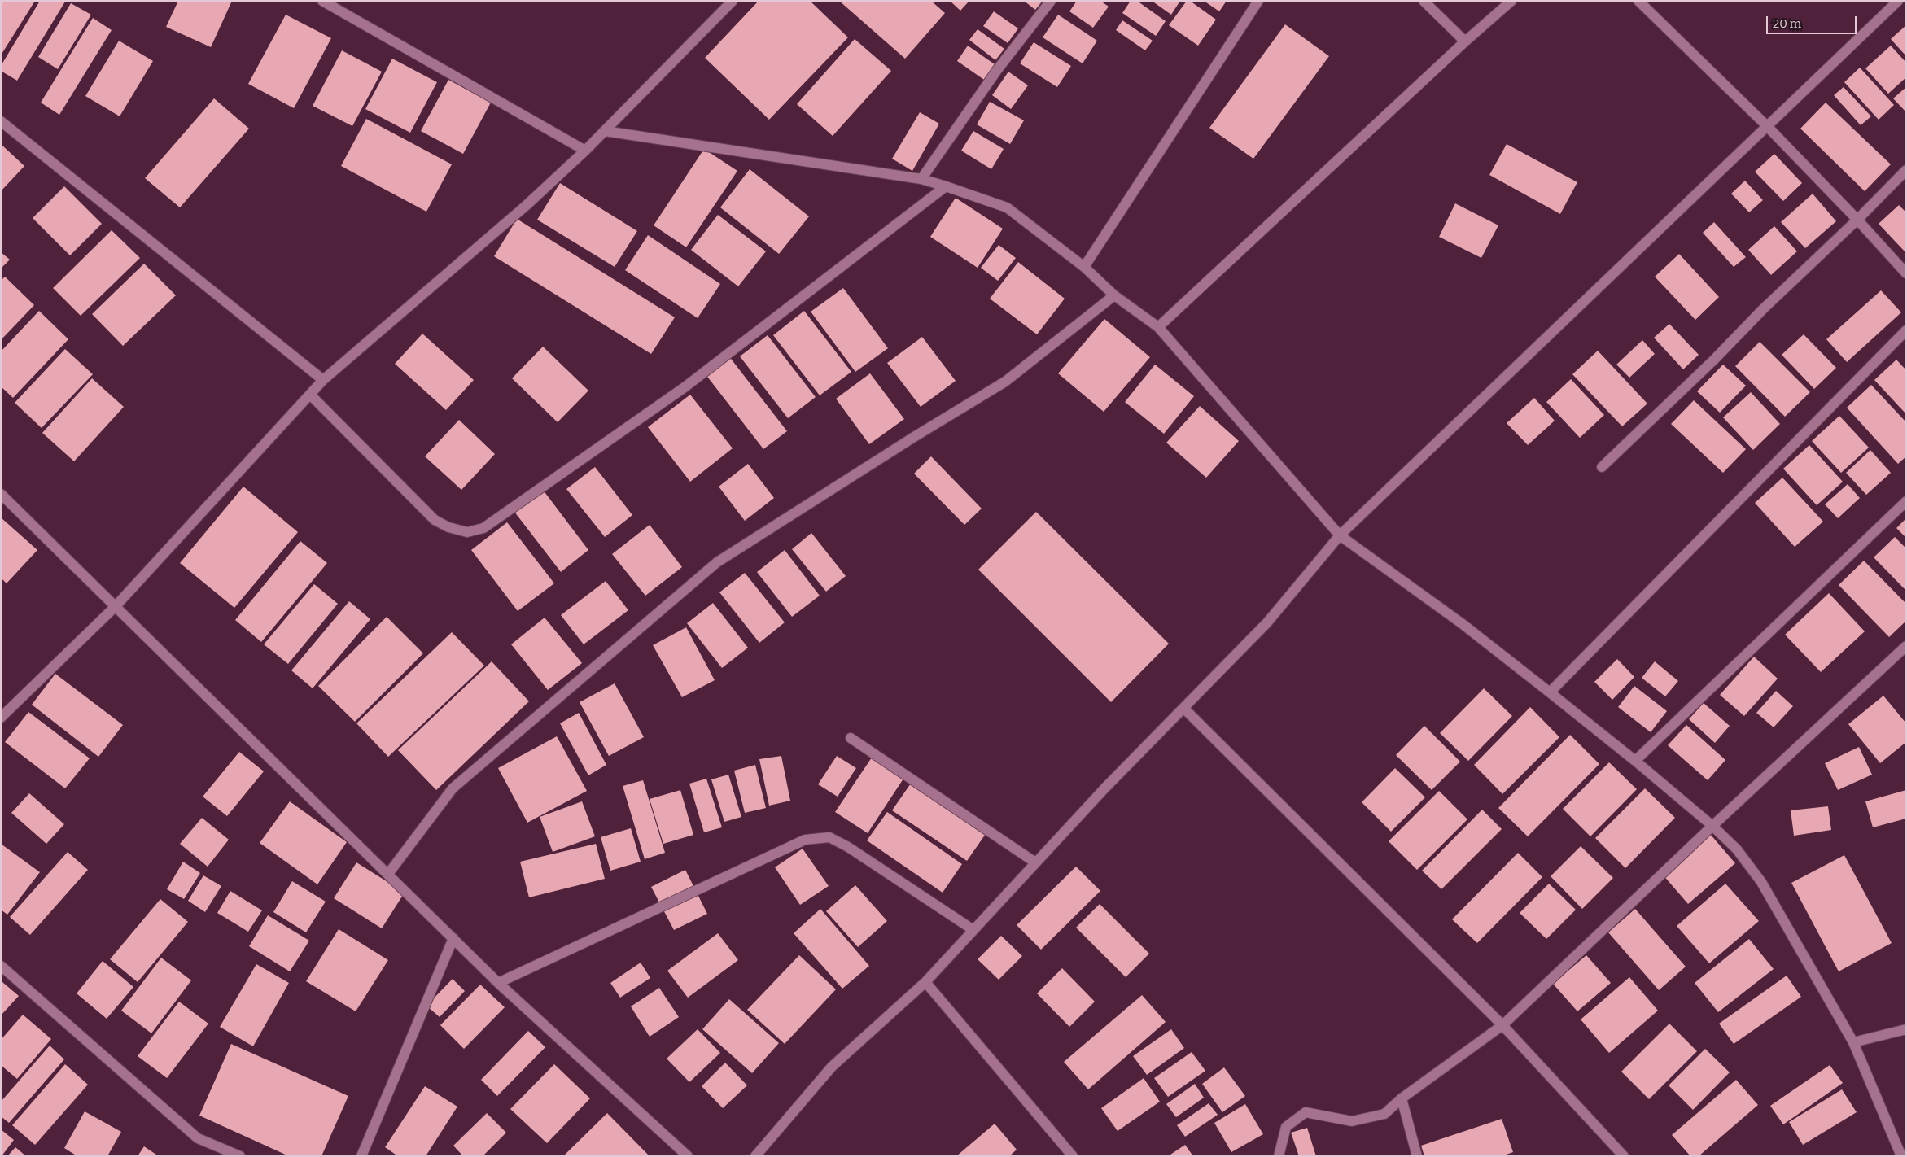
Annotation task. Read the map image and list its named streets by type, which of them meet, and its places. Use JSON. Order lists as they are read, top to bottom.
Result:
{
  "scale_bar": "20 m"
}
